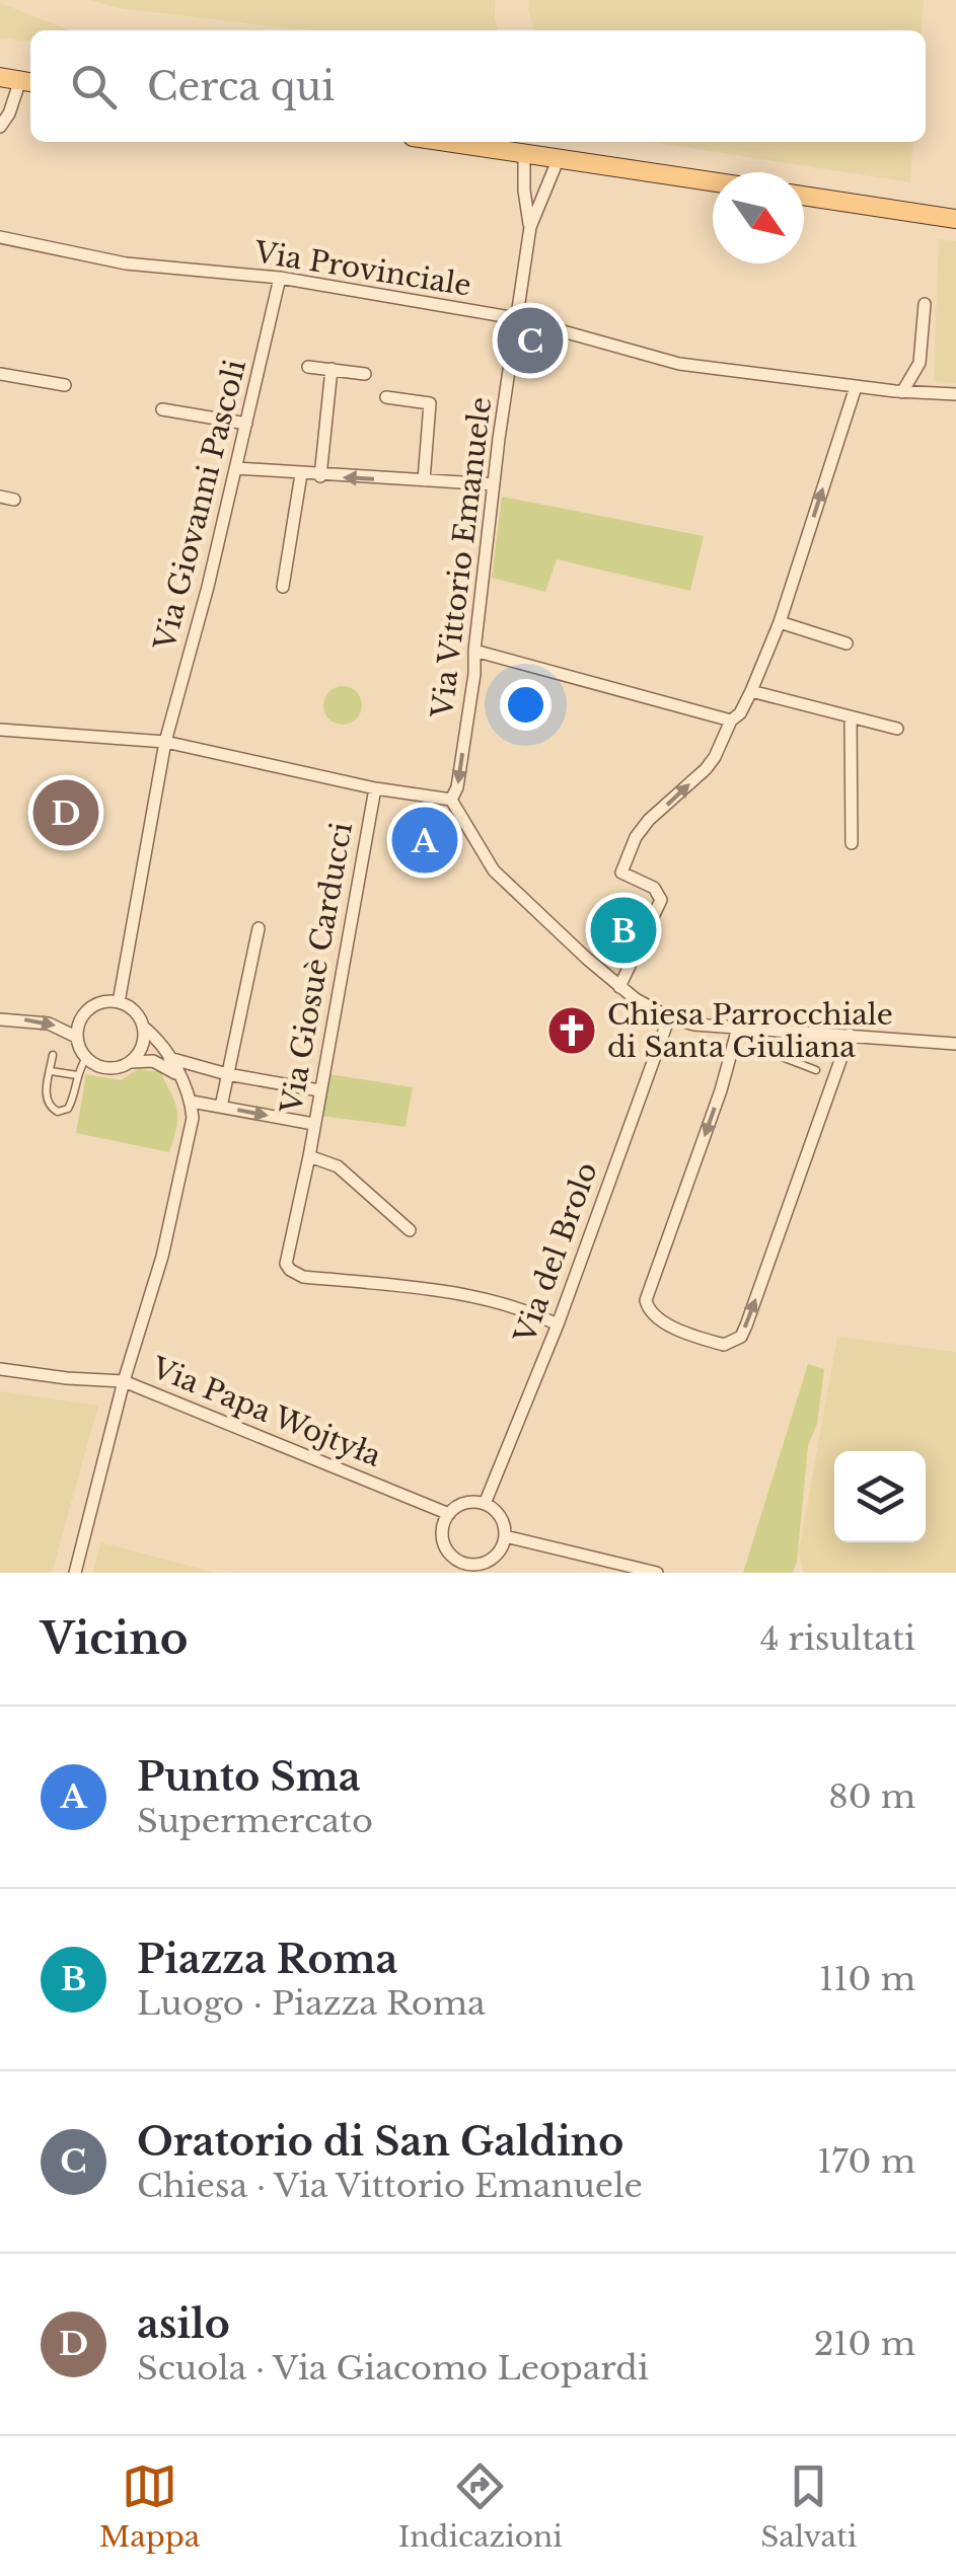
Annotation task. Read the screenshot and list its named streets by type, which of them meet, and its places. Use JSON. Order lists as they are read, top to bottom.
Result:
{
  "streets": {
    "street": [
      "Via Provinciale",
      "Via Giovanni Pascoli",
      "Via Vittorio Emanuele",
      "Via Giosuè Carducci",
      "Via del Brolo",
      "Via Papa Wojtyła"
    ]
  },
  "crossings": [
    ["Via Provinciale", "Via Giovanni Pascoli"],
    ["Via Provinciale", "Via Vittorio Emanuele"],
    ["Via Giosuè Carducci", "Via del Brolo"],
    ["Via del Brolo", "Via Papa Wojtyła"]
  ],
  "places": {
    "church": ["Chiesa Parrocchiale di Santa Giuliana"]
  },
  "north": "bottom right",
  "page": {
    "search": "Cerca qui",
    "pins": [
      "C",
      "D",
      "A",
      "B"
    ],
    "heading": ["Vicino", "4 risultati"],
    "list": [
      {
        "mark": "A",
        "name": "Punto Sma",
        "note": "Supermercato",
        "value": "80 m"
      },
      {
        "mark": "B",
        "name": "Piazza Roma",
        "note": "Luogo · Piazza Roma",
        "value": "110 m"
      },
      {
        "mark": "C",
        "name": "Oratorio di San Galdino",
        "note": "Chiesa · Via Vittorio Emanuele",
        "value": "170 m"
      },
      {
        "mark": "D",
        "name": "asilo",
        "note": "Scuola · Via Giacomo Leopardi",
        "value": "210 m"
      }
    ],
    "nav": ["Mappa", "Indicazioni", "Salvati"]
  }
}
